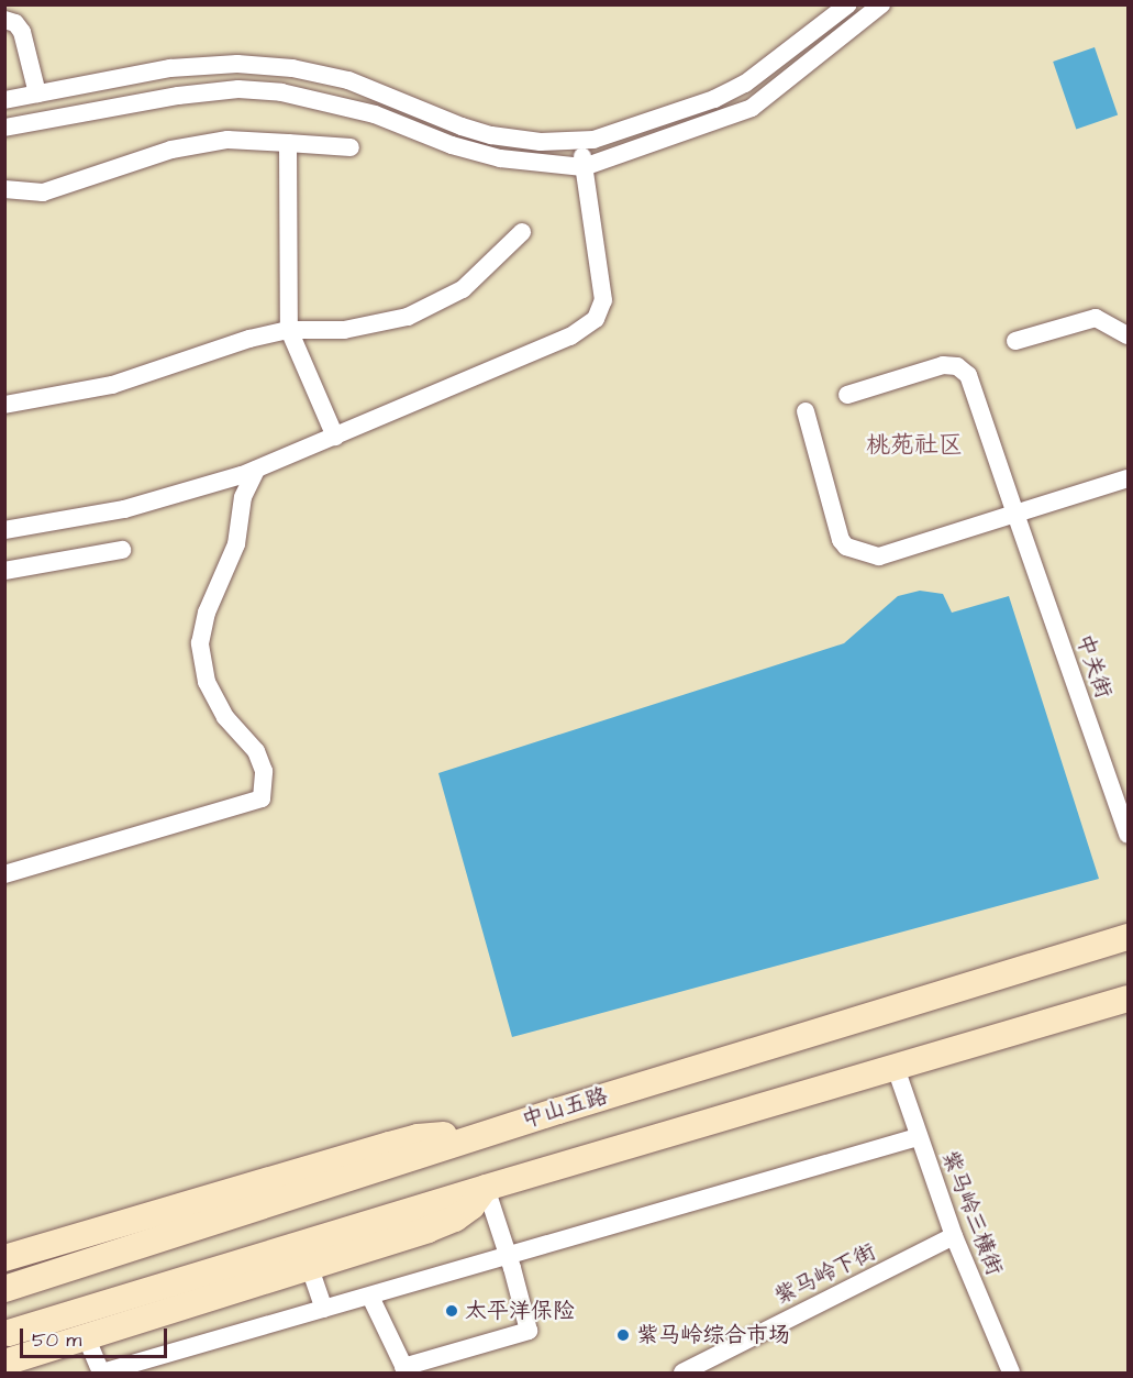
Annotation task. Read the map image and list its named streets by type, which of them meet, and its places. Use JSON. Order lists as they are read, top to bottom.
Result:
{
  "streets": {
    "main road": ["中山五路"],
    "street": ["中关街", "紫马岭三横街", "紫马岭下街"]
  },
  "crossings": [
    ["紫马岭三横街", "紫马岭下街"]
  ],
  "districts": ["桃苑社区"],
  "places": ["太平洋保险", "紫马岭综合市场"],
  "scale_bar": "50 m"
}
